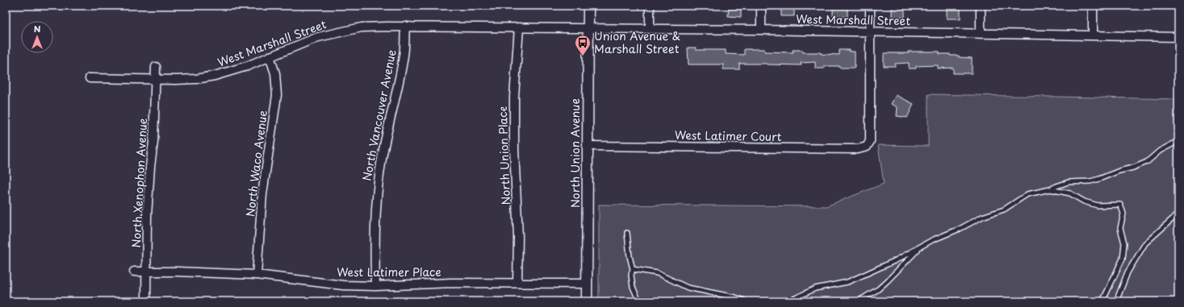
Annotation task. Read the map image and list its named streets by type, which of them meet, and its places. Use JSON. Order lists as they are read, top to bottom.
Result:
{
  "streets": {
    "street": [
      "West Marshall Street",
      "North Vancouver Avenue",
      "West Latimer Court",
      "North Union Avenue",
      "North Union Place",
      "North Waco Avenue",
      "North Xenophon Avenue",
      "West Latimer Place"
    ]
  },
  "crossings": [
    ["West Marshall Street", "North Vancouver Avenue"],
    ["West Marshall Street", "West Latimer Court"],
    ["West Marshall Street", "North Union Avenue"],
    ["West Marshall Street", "North Union Place"],
    ["West Marshall Street", "North Waco Avenue"],
    ["West Marshall Street", "North Xenophon Avenue"],
    ["North Vancouver Avenue", "West Latimer Place"],
    ["West Latimer Court", "North Union Avenue"],
    ["North Union Avenue", "West Latimer Place"],
    ["North Union Place", "West Latimer Place"],
    ["North Waco Avenue", "West Latimer Place"],
    ["North Xenophon Avenue", "West Latimer Place"]
  ],
  "places": {
    "bus stop": ["Union Avenue & Marshall Street"]
  },
  "north": "top"
}
